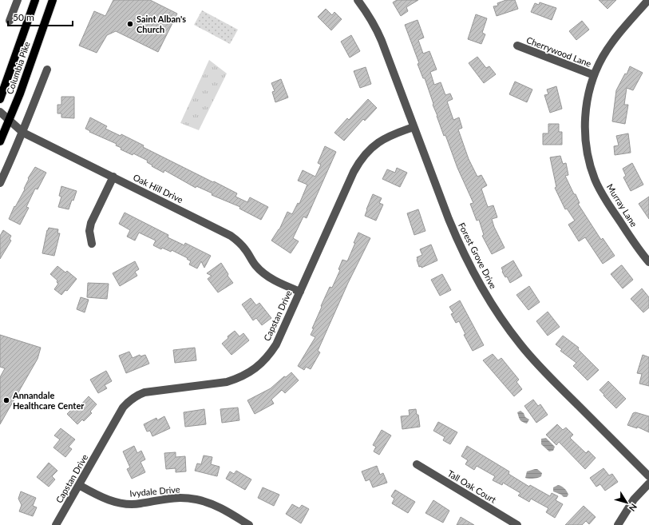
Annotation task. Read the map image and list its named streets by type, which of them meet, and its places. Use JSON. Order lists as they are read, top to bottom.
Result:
{
  "streets": {
    "main road": ["Columbia Pike"],
    "street": [
      "Cherrywood Lane",
      "Oak Hill Drive",
      "Murray Lane",
      "Forest Grove Drive",
      "Capstan Drive",
      "Tall Oak Court",
      "Ivydale Drive"
    ]
  },
  "crossings": [
    ["Cherrywood Lane", "Murray Lane"],
    ["Columbia Pike", "Oak Hill Drive"],
    ["Oak Hill Drive", "Capstan Drive"],
    ["Forest Grove Drive", "Capstan Drive"],
    ["Capstan Drive", "Ivydale Drive"]
  ],
  "places": ["Saint Alban's Church", "Annandale Healthcare Center"],
  "scale_bar": "50 m",
  "north": "bottom right"
}
